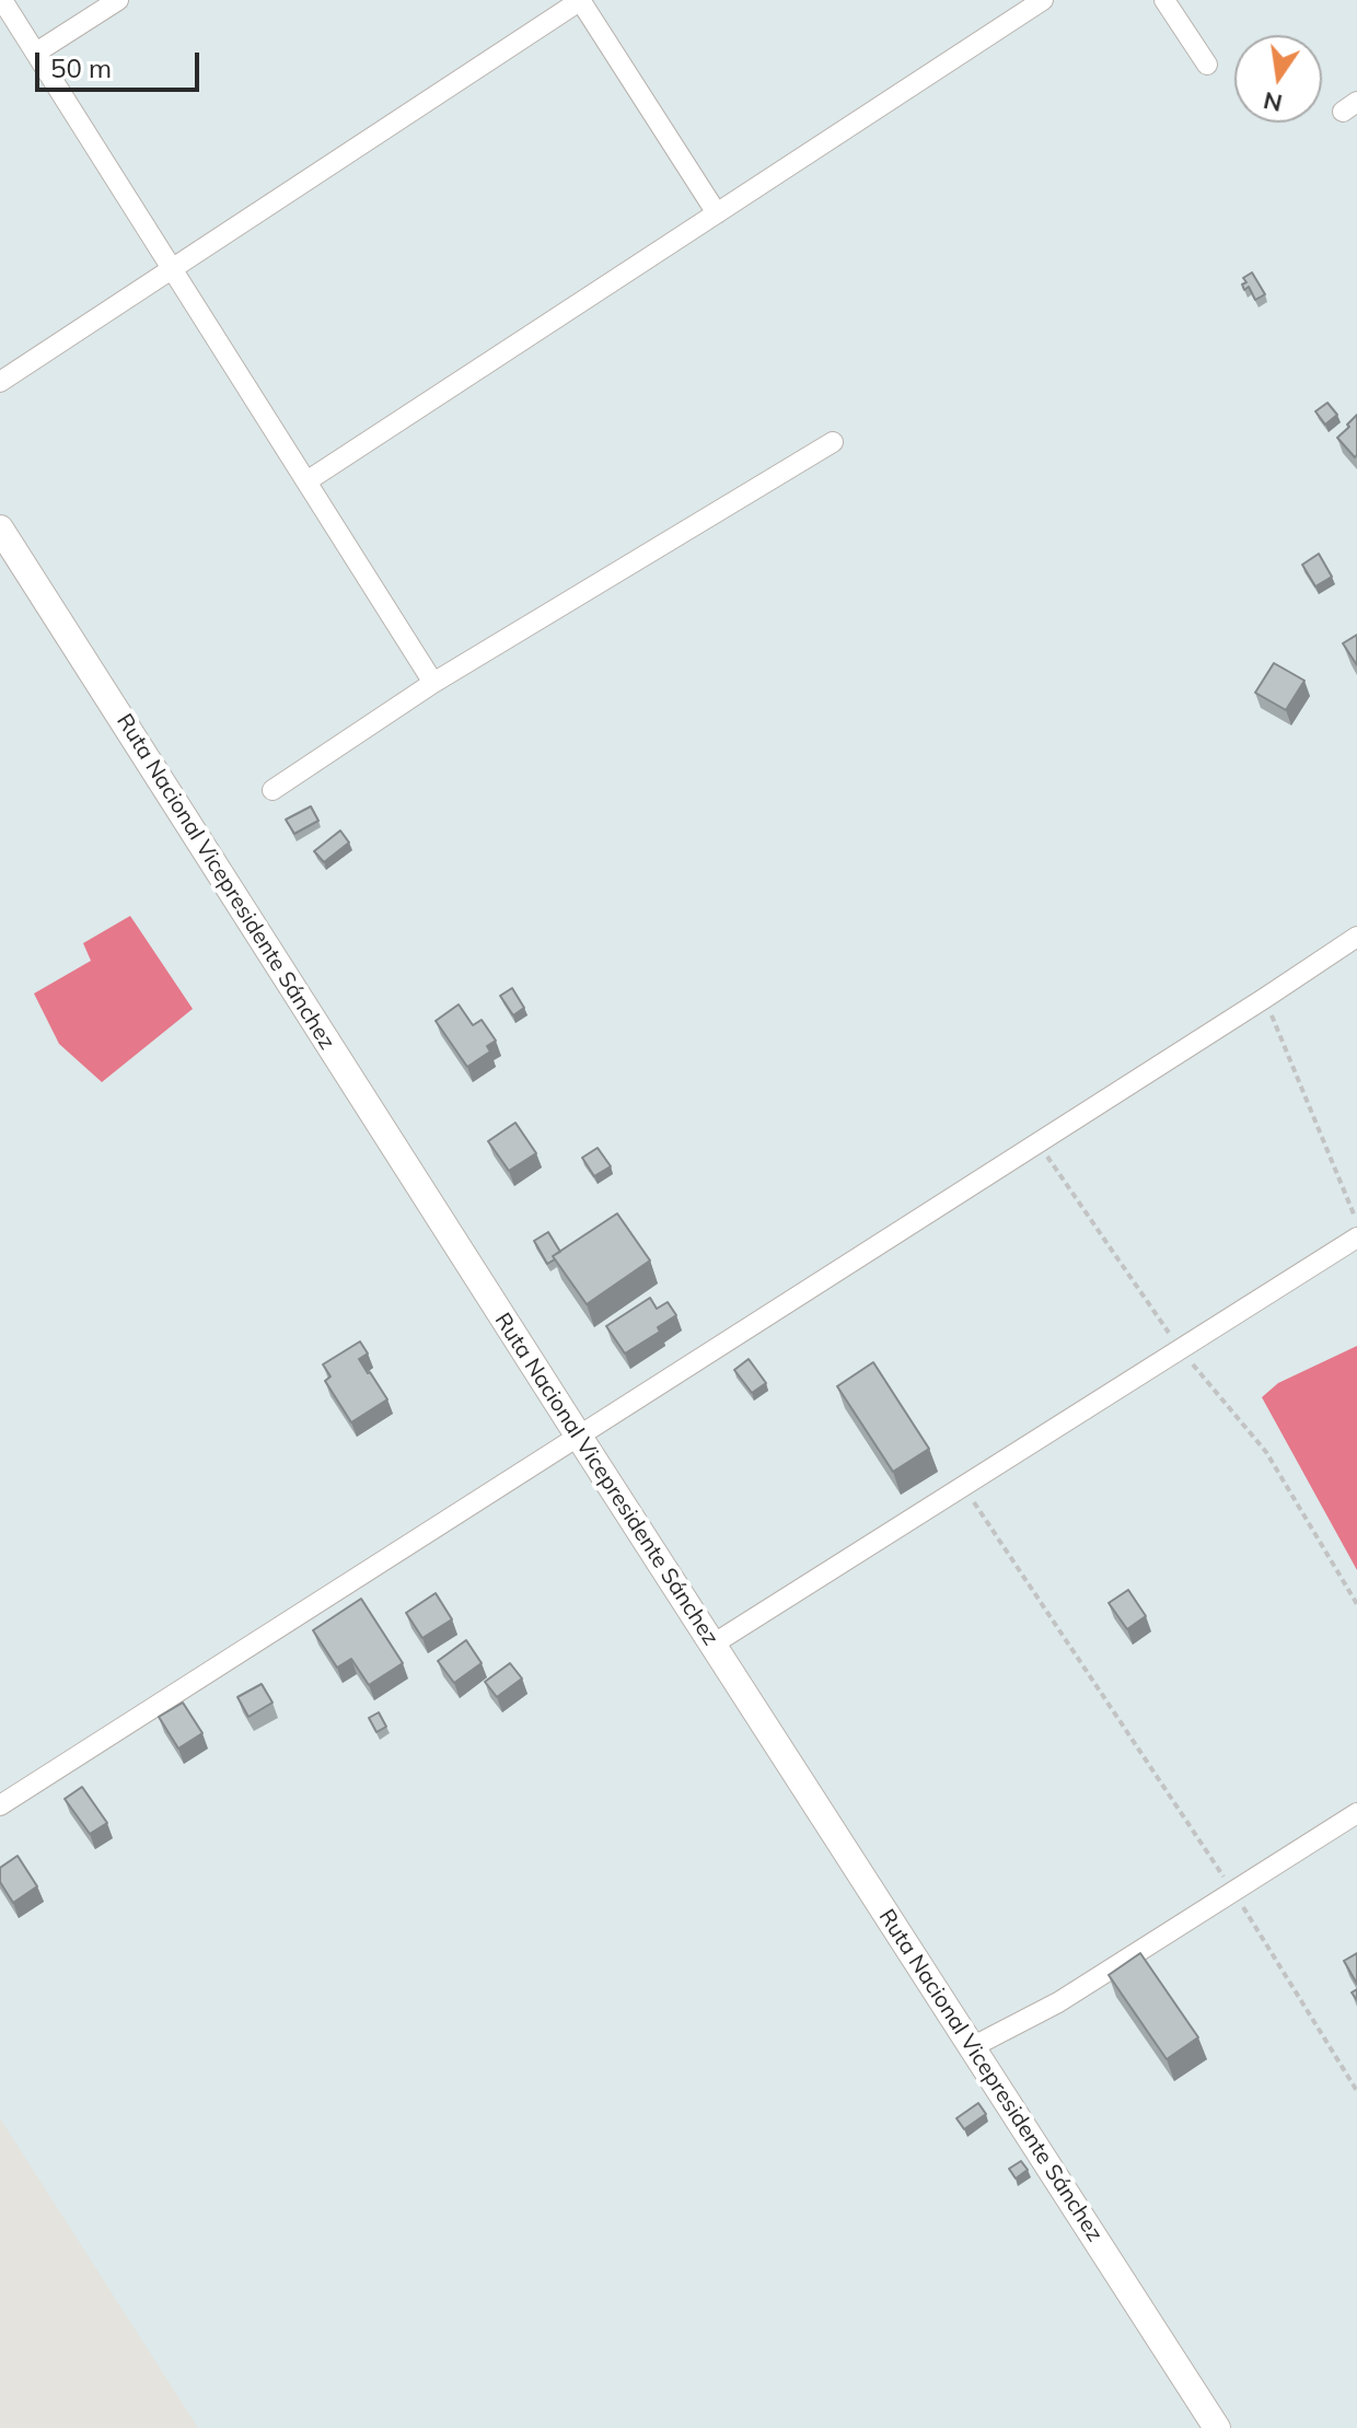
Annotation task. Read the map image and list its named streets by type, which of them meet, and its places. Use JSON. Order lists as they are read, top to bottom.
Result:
{
  "streets": {
    "street": ["Ruta Nacional Vicepresidente Sánchez"]
  },
  "scale_bar": "50 m",
  "north": "bottom"
}
